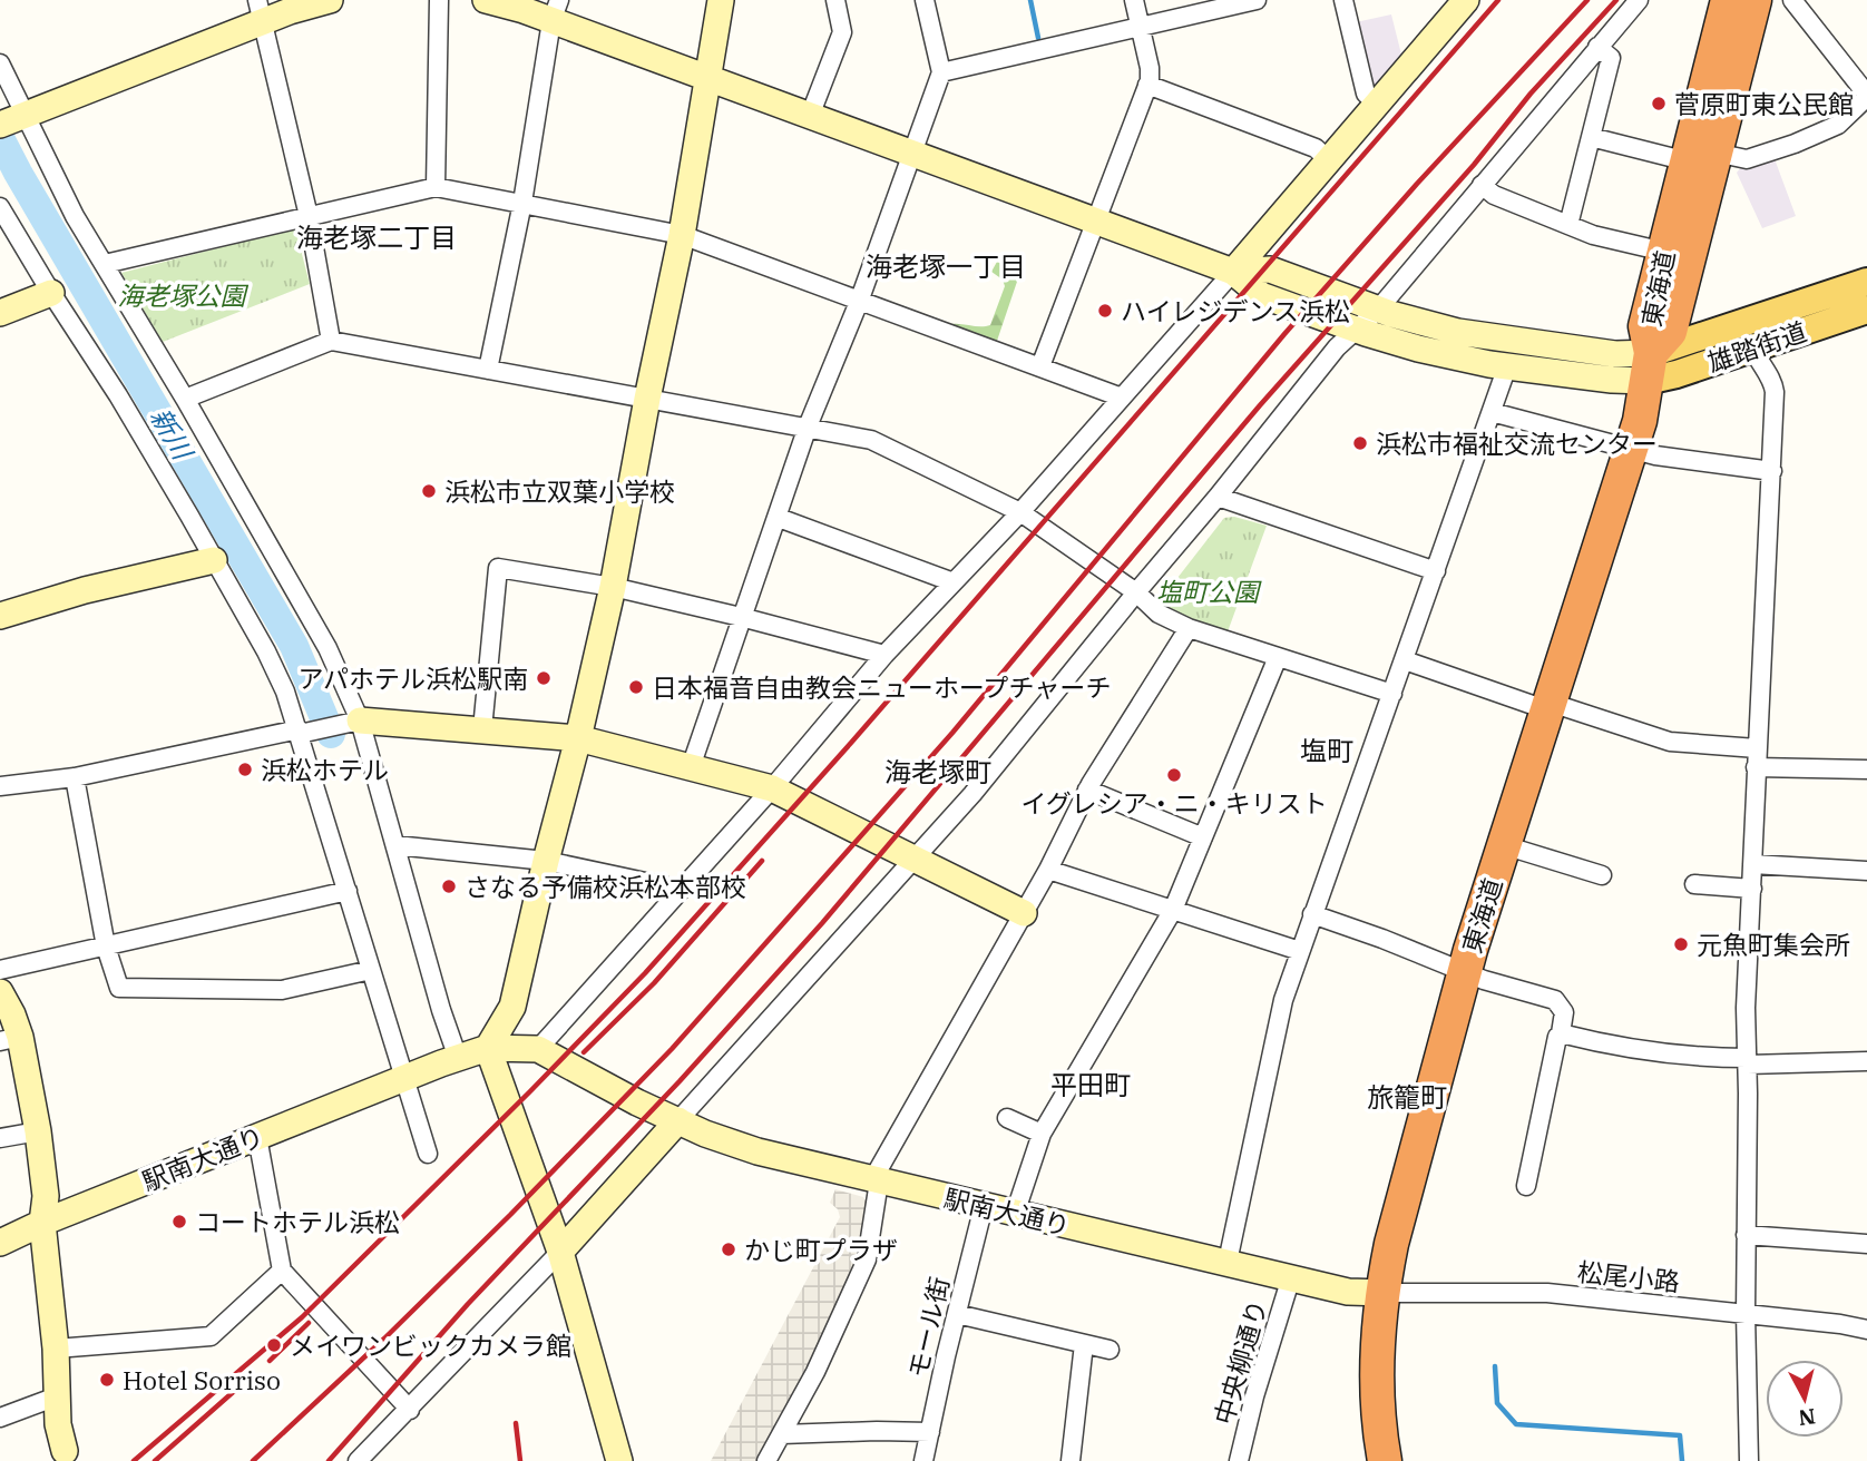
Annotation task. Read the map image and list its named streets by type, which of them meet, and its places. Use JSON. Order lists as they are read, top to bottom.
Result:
{
  "streets": {
    "highway": ["東海道"],
    "main road": ["雄踏街道"],
    "street": [
      "駅南大通り",
      "松尾小路",
      "モール街",
      "中央柳通り"
    ]
  },
  "crossings": [
    ["東海道", "雄踏街道"],
    ["東海道", "駅南大通り"],
    ["東海道", "松尾小路"],
    ["駅南大通り", "松尾小路"],
    ["駅南大通り", "モール街"],
    ["駅南大通り", "中央柳通り"]
  ],
  "districts": [
    "海老塚二丁目",
    "海老塚一丁目",
    "塩町",
    "海老塚町",
    "平田町",
    "旅籠町"
  ],
  "water": ["新川"],
  "parks": ["海老塚公園", "塩町公園"],
  "places": [
    "菅原町東公民館",
    "ハイレジデンス浜松",
    "浜松市福祉交流センター",
    "浜松市立双葉小学校",
    "アパホテル浜松駅南",
    "日本福音自由教会ニューホープチャーチ",
    "浜松ホテル",
    "イグレシア・ニ・キリスト",
    "さなる予備校浜松本部校",
    "元魚町集会所",
    "コートホテル浜松",
    "かじ町プラザ",
    "メイワンビックカメラ館",
    "Hotel Sorriso"
  ],
  "north": "bottom"
}
